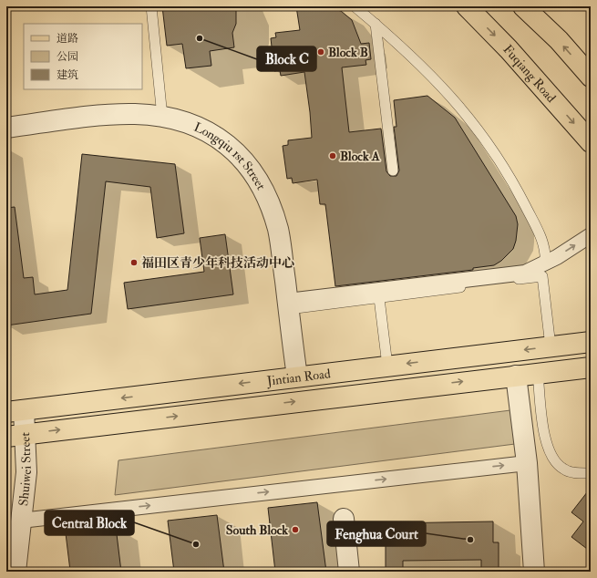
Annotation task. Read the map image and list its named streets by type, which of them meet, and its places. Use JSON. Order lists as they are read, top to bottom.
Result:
{
  "streets": {
    "main road": ["Fuqiang Road", "Jintian Road"],
    "street": ["Longqiu 1st Street", "Shuiwei Street"]
  },
  "crossings": [
    ["Longqiu 1st Street", "Jintian Road"],
    ["Jintian Road", "Shuiwei Street"]
  ],
  "places": [
    "Block C",
    "Block B",
    "Block A",
    "福田区青少年科技活动中心",
    "South Block",
    "Fenghua Court",
    "Central Block"
  ],
  "legend": ["道路", "公园", "建筑"]
}
